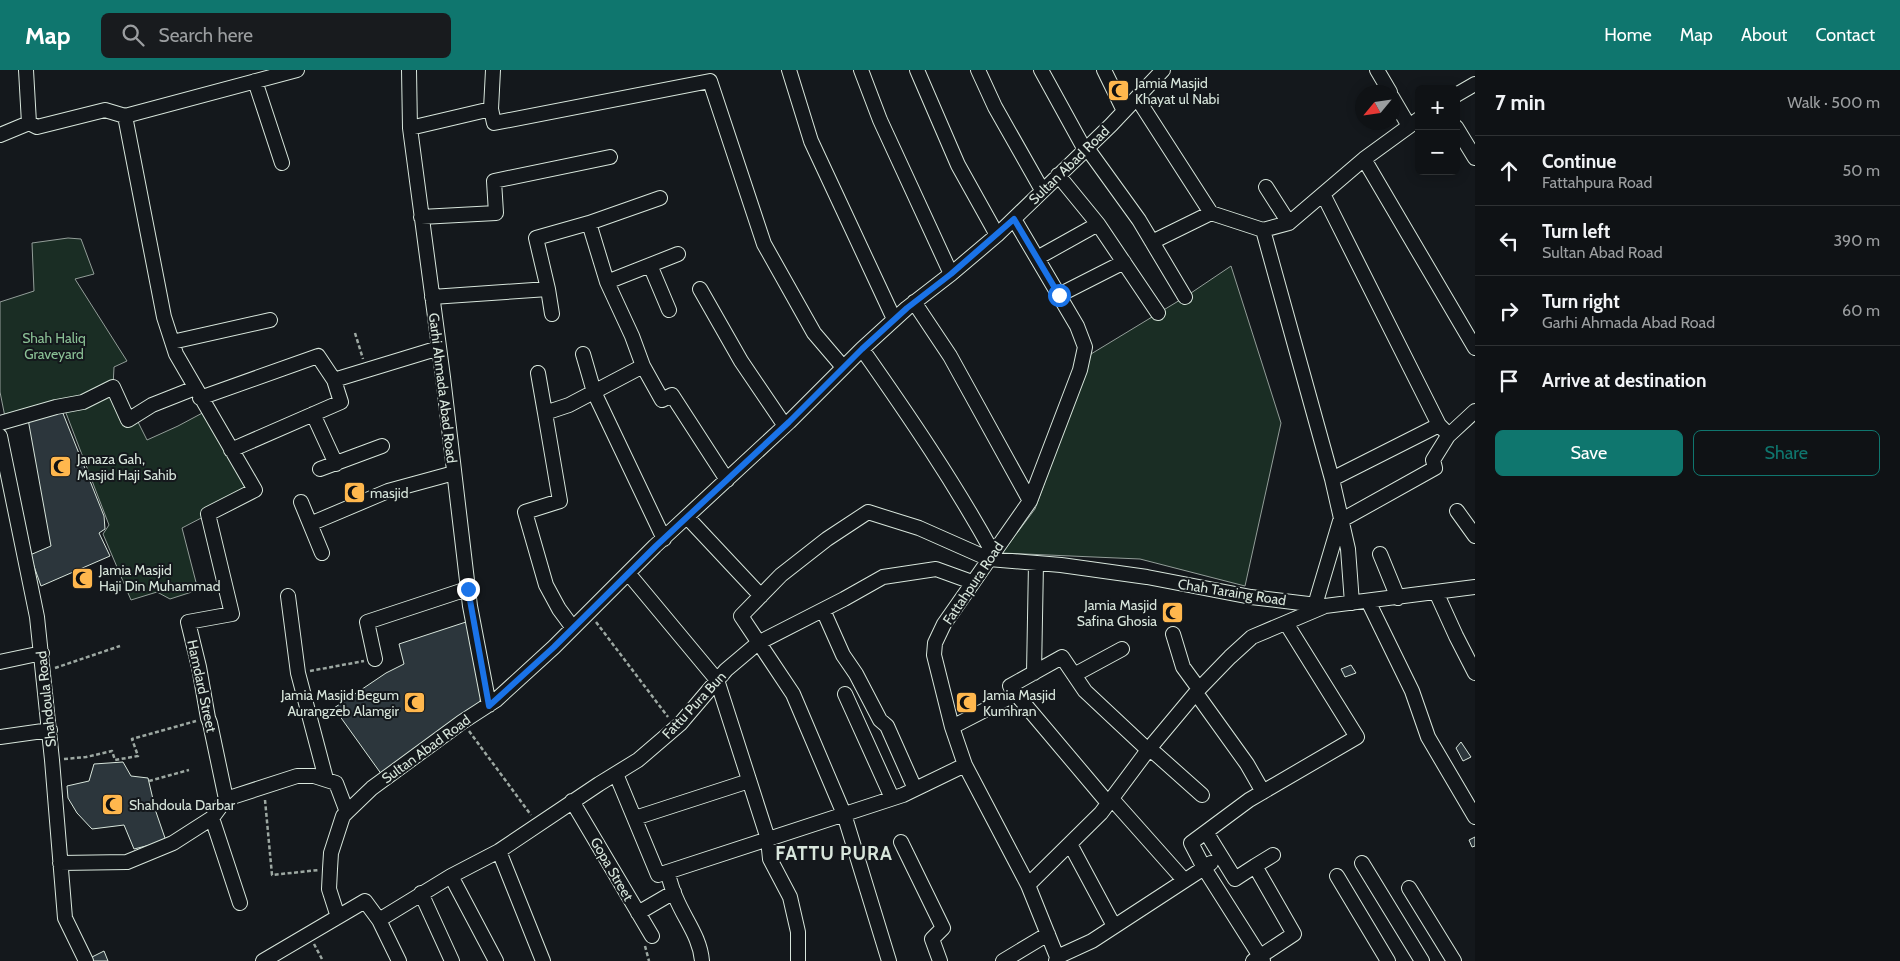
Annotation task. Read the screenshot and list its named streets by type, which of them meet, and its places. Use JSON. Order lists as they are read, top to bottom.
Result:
{
  "streets": {
    "street": [
      "Sultan Abad Road",
      "Garhi Ahmada Abad Road",
      "Fattahpura Road",
      "Chah Taraing Road",
      "Hamdard Street",
      "Shahdoula Road",
      "Fattu Pura Bun",
      "Gopa Street"
    ]
  },
  "crossings": [
    ["Sultan Abad Road", "Garhi Ahmada Abad Road"],
    ["Sultan Abad Road", "Fattahpura Road"],
    ["Fattahpura Road", "Chah Taraing Road"],
    ["Fattahpura Road", "Fattu Pura Bun"],
    ["Fattu Pura Bun", "Gopa Street"]
  ],
  "districts": ["FATTU PURA"],
  "parks": ["Shah Haliq Graveyard"],
  "places": {
    "mosque": [
      "Jamia Masjid Khayat ul Nabi",
      "Janaza Gah, Masjid Haji Sahib",
      "masjid",
      "Jamia Masjid Haji Din Muhammad",
      "Jamia Masjid Safina Ghosia",
      "Jamia Masjid Begum Aurangzeb Alamgir",
      "Jamia Masjid Kumhran",
      "Shahdoula Darbar"
    ]
  },
  "north": "bottom left",
  "page": {
    "header": "Map",
    "search": "Search here",
    "nav": [
      "Home",
      "Map",
      "About",
      "Contact"
    ],
    "heading": ["7 min", "Walk · 500 m"],
    "map_buttons": ["+", "−"],
    "list": [
      ["Continue", "Fattahpura Road", "50 m"],
      ["Turn left", "Sultan Abad Road", "390 m"],
      ["Turn right", "Garhi Ahmada Abad Road", "60 m"],
      "Arrive at destination"
    ],
    "buttons": ["Save", "Share"]
  }
}
